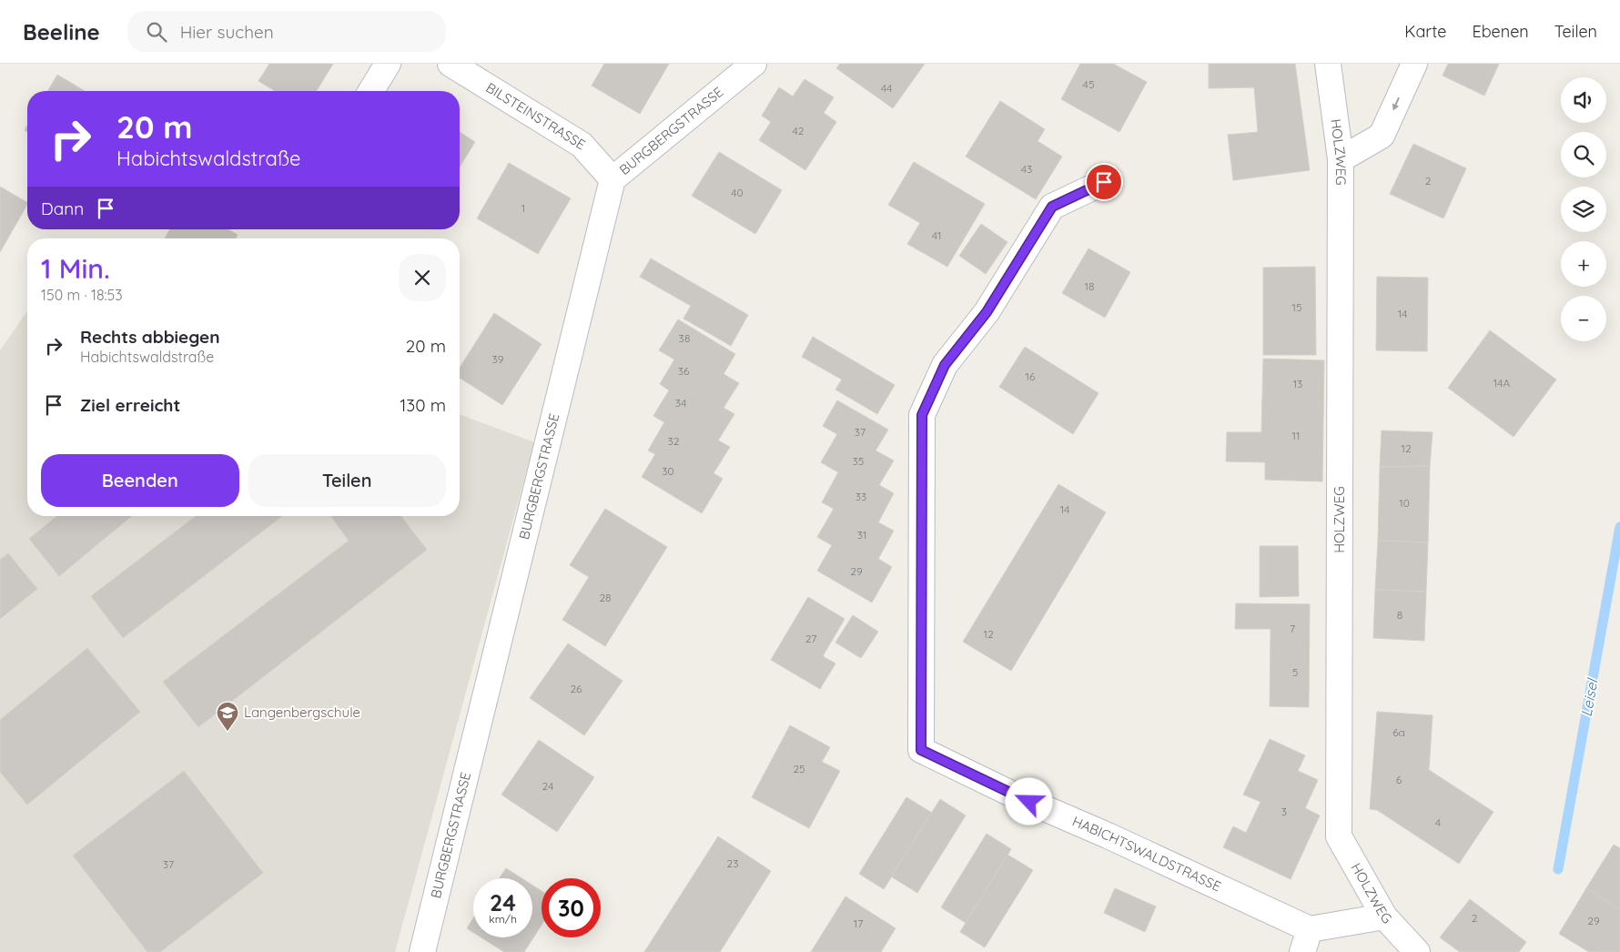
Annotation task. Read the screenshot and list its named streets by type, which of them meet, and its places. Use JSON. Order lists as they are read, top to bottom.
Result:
{
  "streets": {
    "street": [
      "BILSTEINSTRASSE",
      "BURGBERGSTRASSE",
      "HOLZWEG",
      "HABICHTSWALDSTRASSE"
    ]
  },
  "crossings": [
    ["BILSTEINSTRASSE", "BURGBERGSTRASSE"]
  ],
  "water": ["Leisel"],
  "places": {
    "school or university": ["Langenbergschule"]
  },
  "house_numbers": [
    "45",
    "44",
    "42",
    "43",
    "2",
    "40",
    "1",
    "41",
    "18",
    "15",
    "14",
    "38",
    "39",
    "36",
    "16",
    "14A",
    "13",
    "34",
    "37",
    "11",
    "32",
    "12",
    "35",
    "30",
    "33",
    "10",
    "14",
    "31",
    "29",
    "28",
    "8",
    "7",
    "12",
    "27",
    "5",
    "26",
    "6a",
    "25",
    "6",
    "24",
    "3",
    "4",
    "23",
    "37",
    "2",
    "29",
    "17"
  ],
  "page": {
    "header": "Beeline",
    "search": "Hier suchen",
    "nav": ["Karte", "Ebenen", "Teilen"],
    "map_buttons": ["+", "−"],
    "turn": ["20 m", "Habichtswaldstraße"],
    "then": "Dann",
    "heading": ["1 Min.", "150 m · 18:53"],
    "list": [
      {
        "name": "Rechts abbiegen",
        "note": "Habichtswaldstraße",
        "value": "20 m"
      },
      {
        "name": "Ziel erreicht",
        "value": "130 m"
      }
    ],
    "buttons": ["Beenden", "Teilen"],
    "speed": "24 km/h",
    "limit": "30"
  }
}
